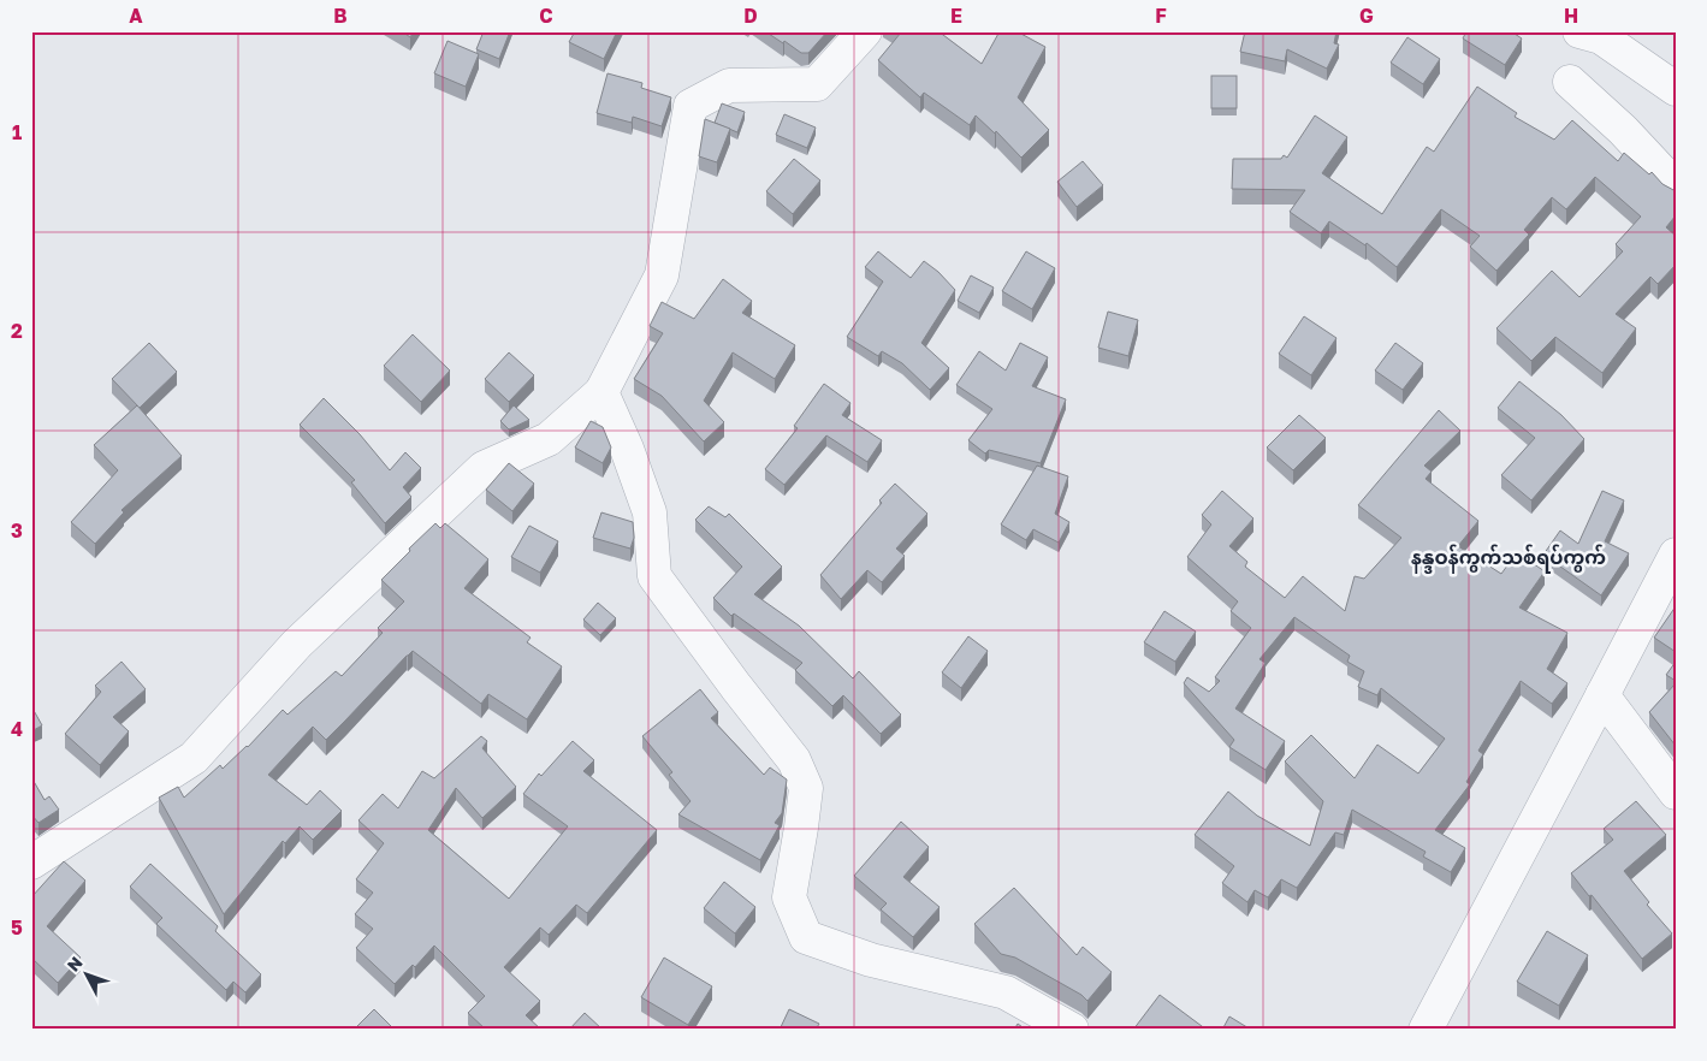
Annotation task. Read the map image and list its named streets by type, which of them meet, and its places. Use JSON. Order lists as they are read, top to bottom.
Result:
{
  "districts": ["နန္ဒဝန်ကွက်သစ်ရပ်ကွက်"],
  "north": "top left",
  "grid": {
    "columns": [
      "A",
      "B",
      "C",
      "D",
      "E",
      "F",
      "G",
      "H"
    ],
    "rows": [
      "1",
      "2",
      "3",
      "4",
      "5"
    ]
  }
}
